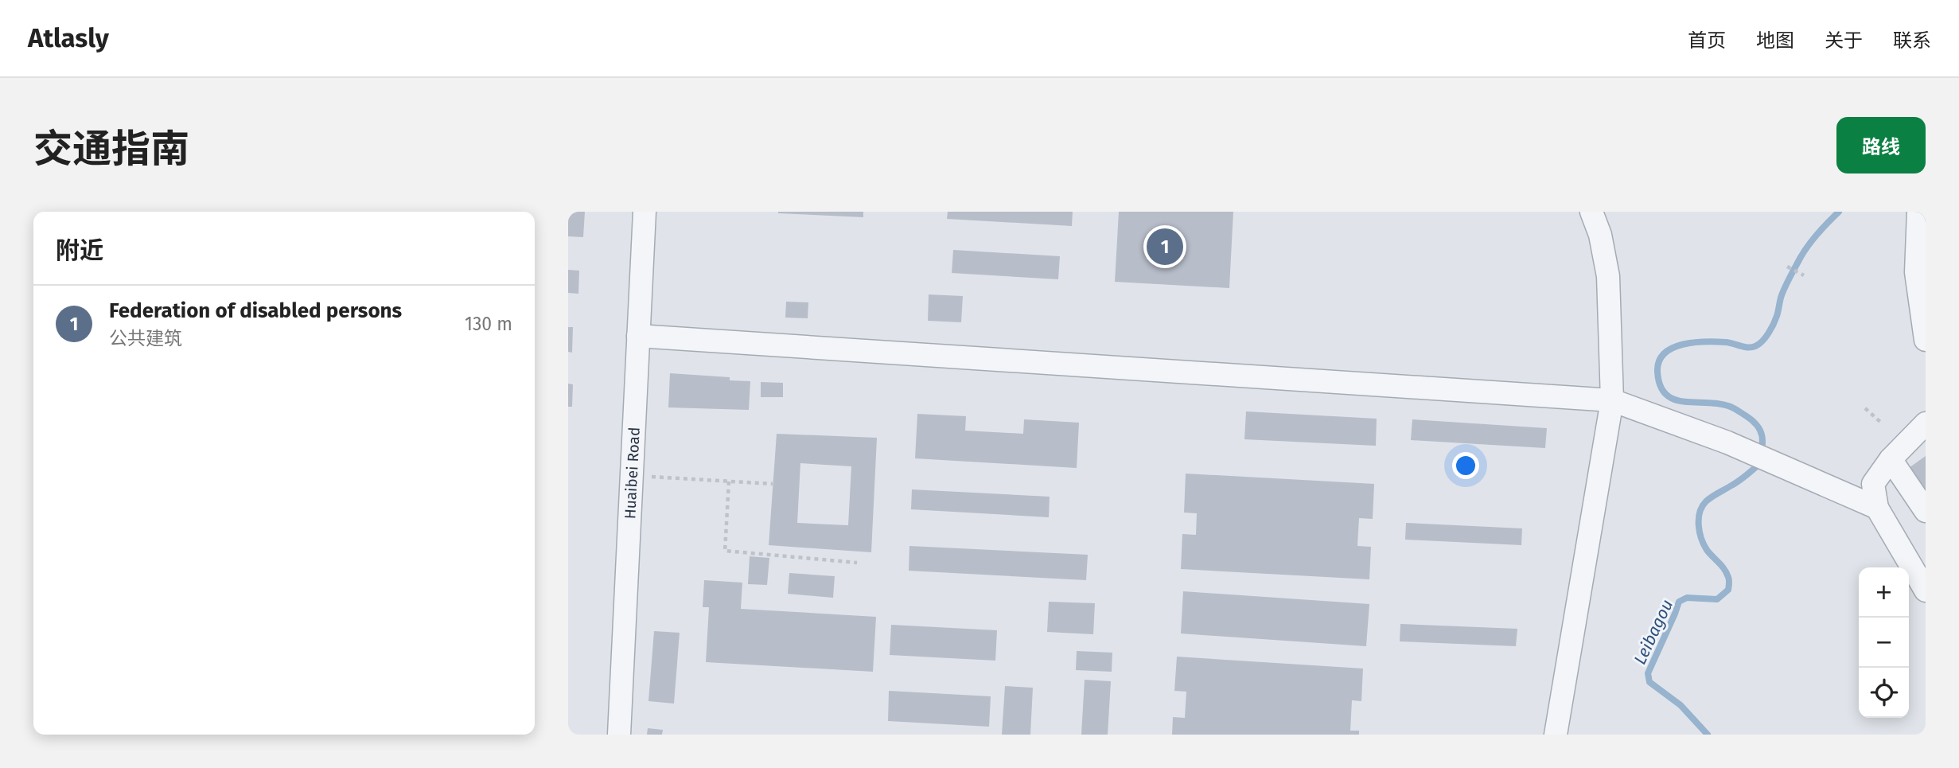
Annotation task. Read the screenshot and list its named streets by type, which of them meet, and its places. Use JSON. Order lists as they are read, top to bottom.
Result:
{
  "streets": {
    "street": ["Huaibei Road"]
  },
  "water": ["Leibagou"],
  "page": {
    "header": "Atlasly",
    "nav": [
      "首页",
      "地图",
      "关于",
      "联系"
    ],
    "title": "交通指南",
    "buttons": "路线",
    "heading": "附近",
    "pins": "1",
    "list": [
      {
        "mark": "1",
        "name": "Federation of disabled persons",
        "note": "公共建筑",
        "value": "130 m"
      }
    ],
    "map_buttons": ["+", "−"]
  }
}
